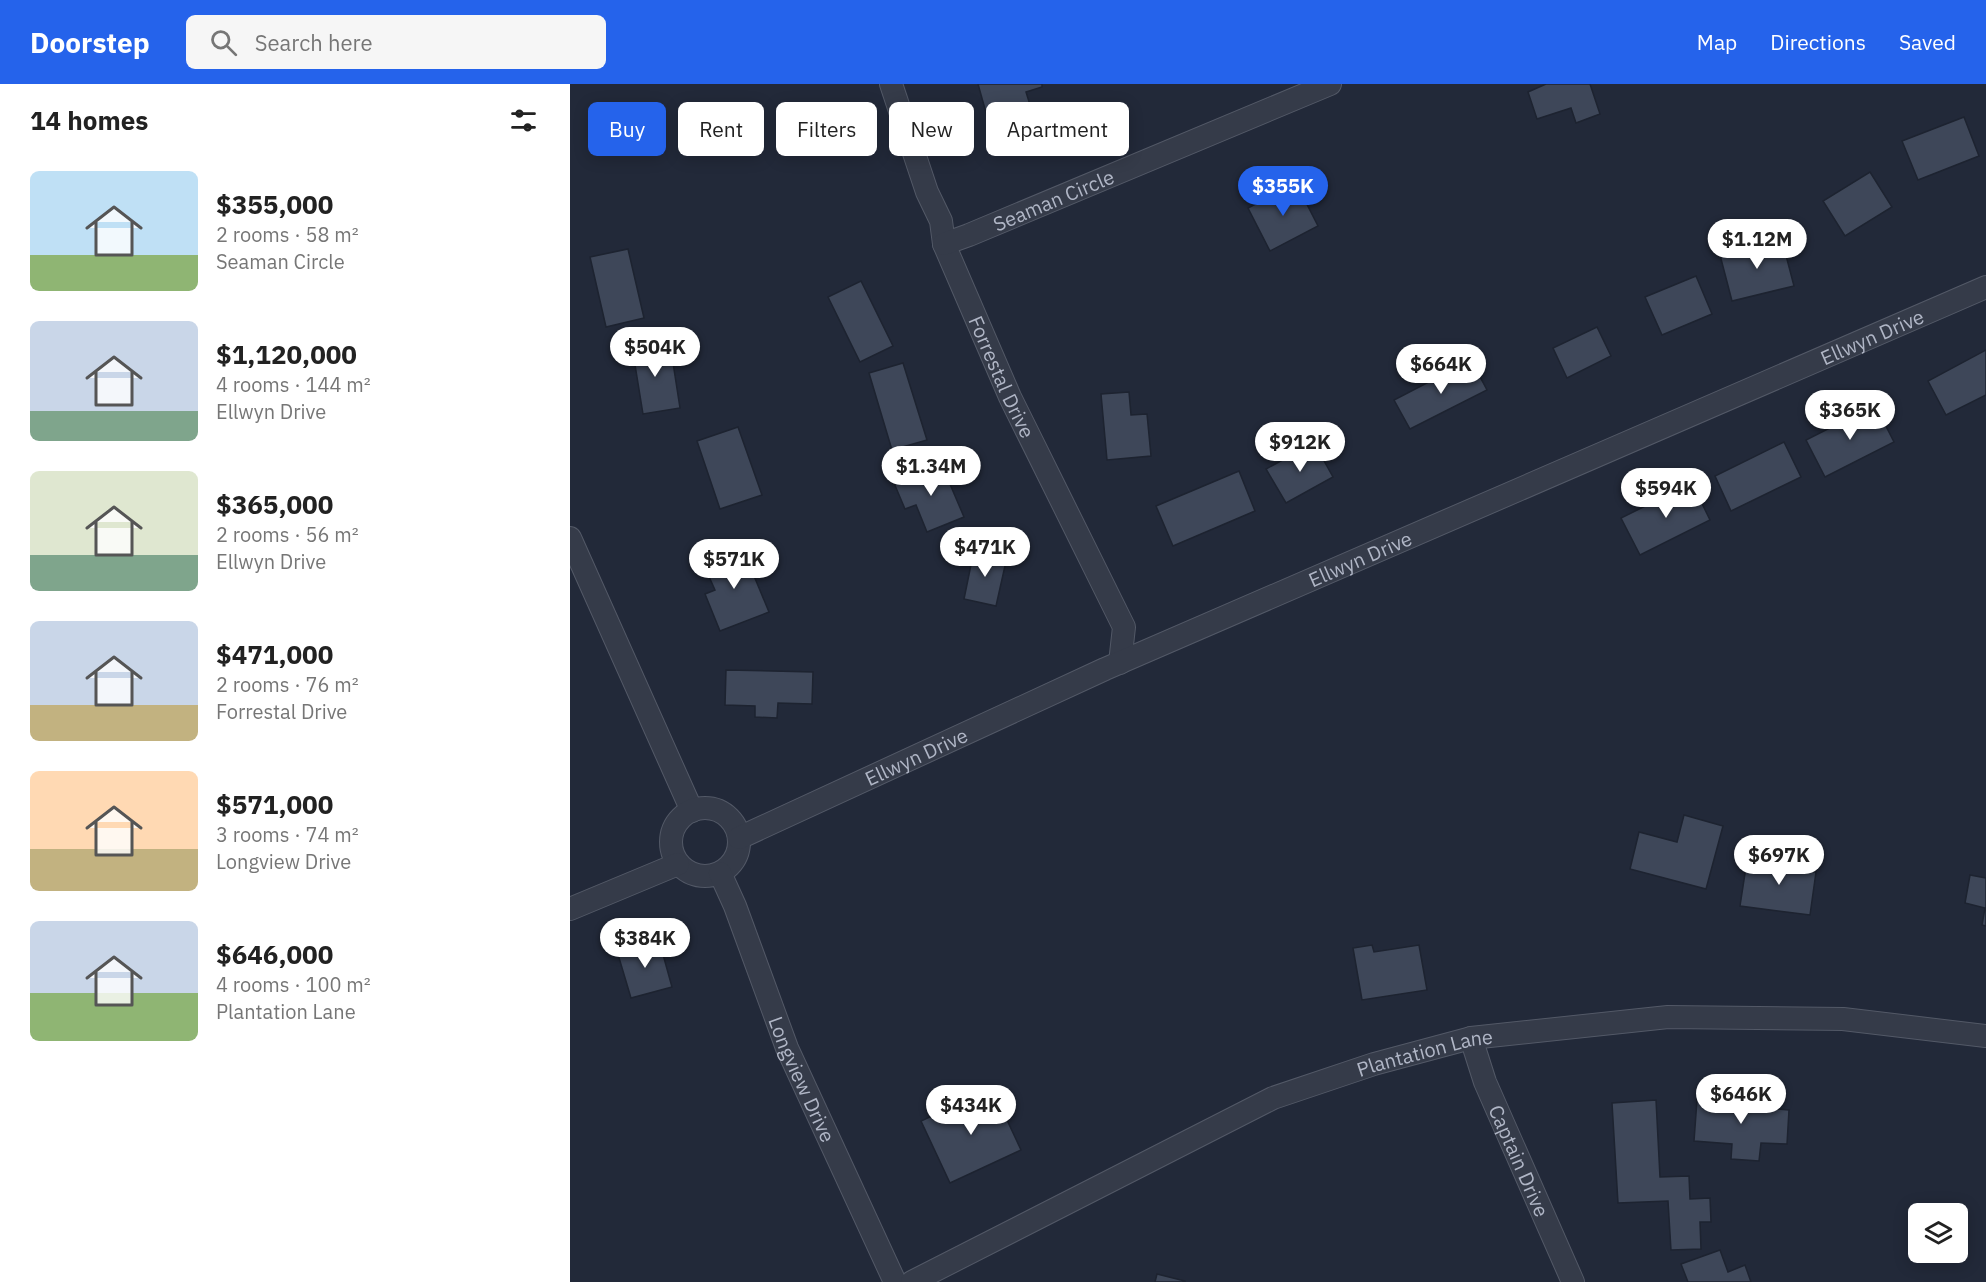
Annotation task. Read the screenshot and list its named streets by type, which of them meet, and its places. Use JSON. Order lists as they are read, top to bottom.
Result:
{
  "streets": {
    "street": [
      "Seaman Circle",
      "Ellwyn Drive",
      "Forrestal Drive",
      "Plantation Lane",
      "Longview Drive",
      "Captain Drive"
    ]
  },
  "crossings": [
    ["Seaman Circle", "Forrestal Drive"],
    ["Ellwyn Drive", "Forrestal Drive"],
    ["Ellwyn Drive", "Longview Drive"],
    ["Plantation Lane", "Captain Drive"]
  ],
  "page": {
    "header": "Doorstep",
    "search": "Search here",
    "nav": ["Map", "Directions", "Saved"],
    "heading": "14 homes",
    "chip": [
      "Buy",
      "Rent",
      "Filters",
      "New",
      "Apartment"
    ],
    "list": [
      {
        "name": "$355,000",
        "note": "2 rooms · 58 m² · Seaman Circle"
      },
      {
        "name": "$1,120,000",
        "note": "4 rooms · 144 m² · Ellwyn Drive"
      },
      {
        "name": "$365,000",
        "note": "2 rooms · 56 m² · Ellwyn Drive"
      },
      {
        "name": "$471,000",
        "note": "2 rooms · 76 m² · Forrestal Drive"
      },
      {
        "name": "$571,000",
        "note": "3 rooms · 74 m² · Longview Drive"
      },
      {
        "name": "$646,000",
        "note": "4 rooms · 100 m² · Plantation Lane"
      }
    ],
    "price": [
      "$355K",
      "$1.12M",
      "$504K",
      "$664K",
      "$365K",
      "$912K",
      "$1.34M",
      "$594K",
      "$471K",
      "$571K",
      "$697K",
      "$384K",
      "$646K",
      "$434K"
    ]
  }
}
